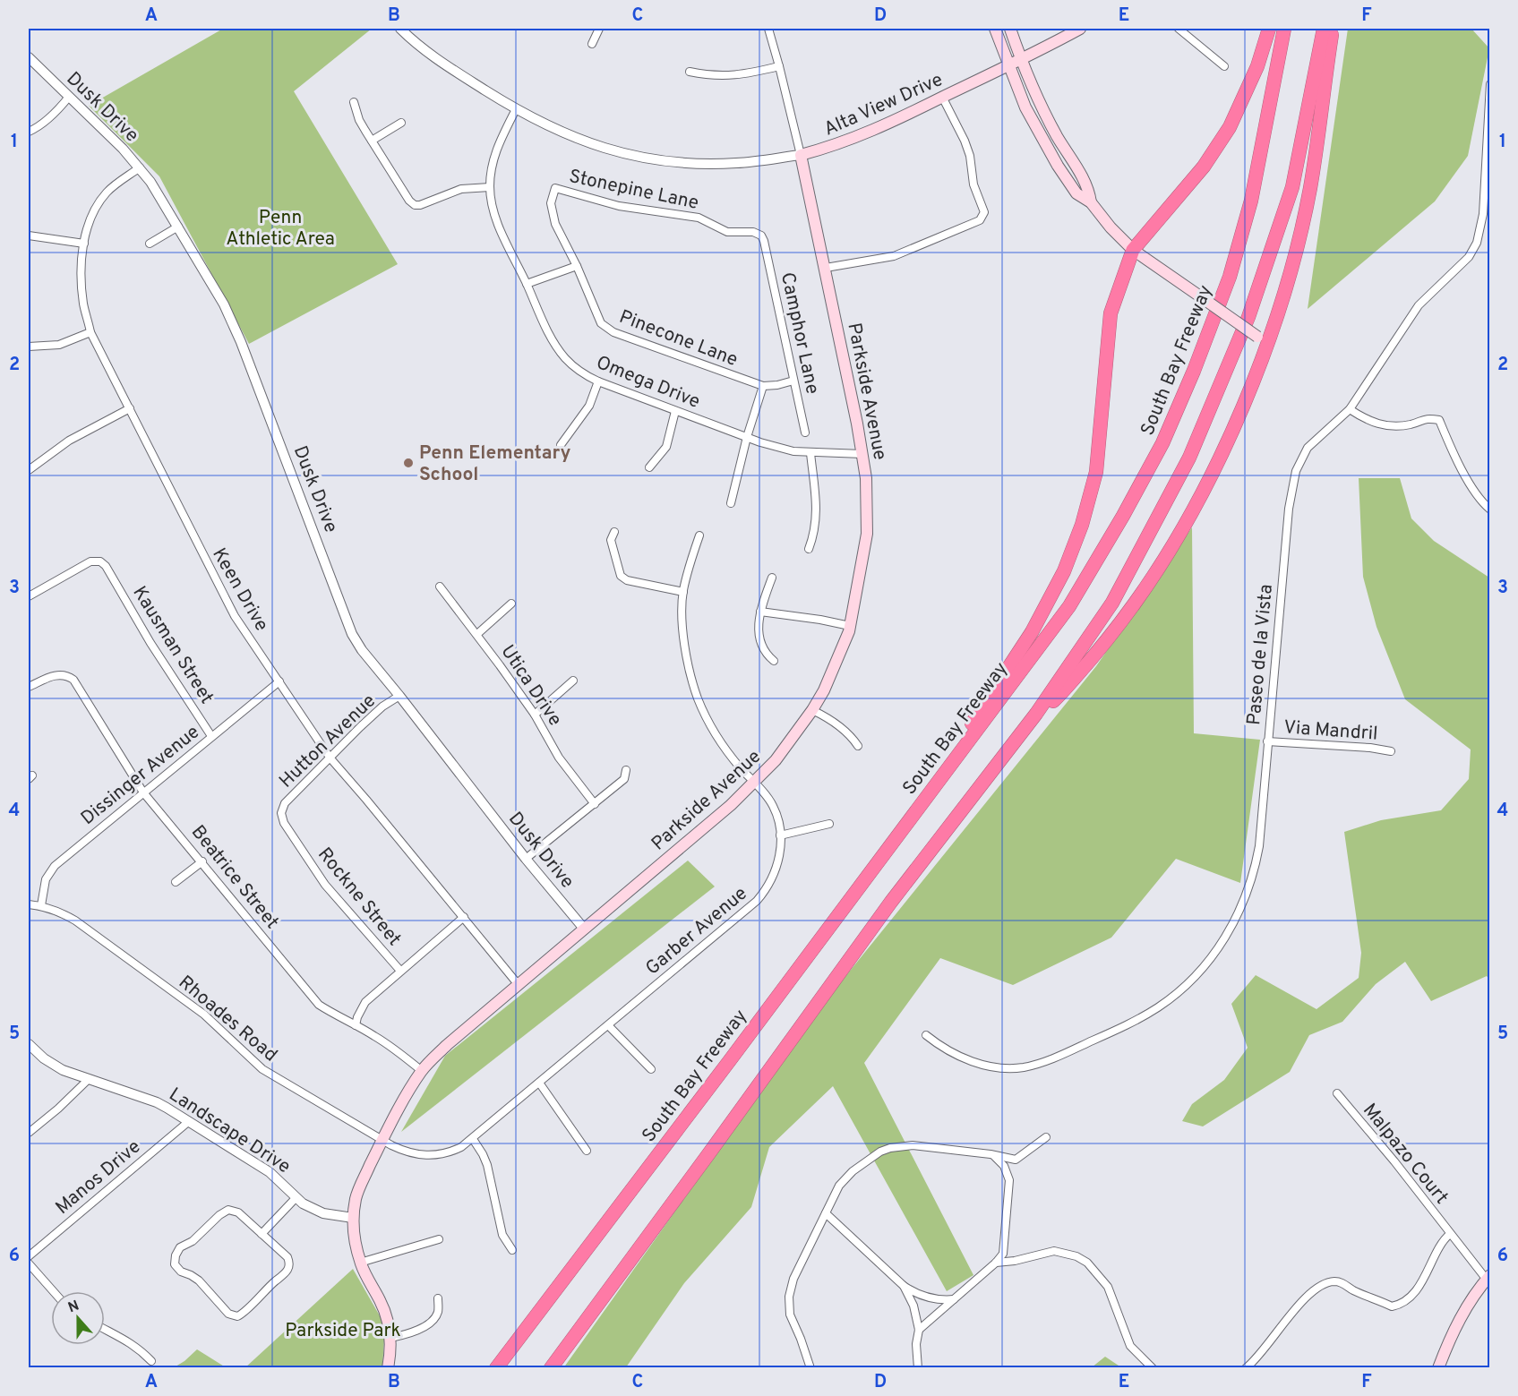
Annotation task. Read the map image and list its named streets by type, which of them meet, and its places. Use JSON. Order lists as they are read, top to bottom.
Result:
{
  "streets": {
    "highway": ["South Bay Freeway"],
    "main road": ["Alta View Drive", "Parkside Avenue"],
    "street": [
      "Dusk Drive",
      "Stonepine Lane",
      "Camphor Lane",
      "Pinecone Lane",
      "Omega Drive",
      "Keen Drive",
      "Kausman Street",
      "Paseo de la Vista",
      "Utica Drive",
      "Via Mandril",
      "Hutton Avenue",
      "Dissinger Avenue",
      "Beatrice Street",
      "Rockne Street",
      "Garber Avenue",
      "Rhoades Road",
      "Landscape Drive",
      "Malpazo Court",
      "Manos Drive"
    ]
  },
  "crossings": [
    ["Alta View Drive", "Omega Drive"],
    ["Alta View Drive", "Parkside Avenue"],
    ["Dusk Drive", "Parkside Avenue"],
    ["Dusk Drive", "Keen Drive"],
    ["Dusk Drive", "Hutton Avenue"],
    ["Stonepine Lane", "Camphor Lane"],
    ["Stonepine Lane", "Pinecone Lane"],
    ["Camphor Lane", "Pinecone Lane"],
    ["Omega Drive", "Parkside Avenue"],
    ["Parkside Avenue", "Keen Drive"],
    ["Parkside Avenue", "Beatrice Street"],
    ["Parkside Avenue", "Garber Avenue"],
    ["Parkside Avenue", "Rhoades Road"],
    ["Parkside Avenue", "Landscape Drive"],
    ["Keen Drive", "Hutton Avenue"],
    ["Keen Drive", "Dissinger Avenue"],
    ["Kausman Street", "Dissinger Avenue"],
    ["Paseo de la Vista", "Via Mandril"],
    ["Hutton Avenue", "Rockne Street"],
    ["Dissinger Avenue", "Beatrice Street"],
    ["Dissinger Avenue", "Rhoades Road"],
    ["Garber Avenue", "Rhoades Road"],
    ["Landscape Drive", "Manos Drive"]
  ],
  "parks": ["Penn Athletic Area", "Parkside Park"],
  "places": ["Penn Elementary School"],
  "north": "top",
  "grid": {
    "columns": [
      "A",
      "B",
      "C",
      "D",
      "E",
      "F"
    ],
    "rows": [
      "1",
      "2",
      "3",
      "4",
      "5",
      "6"
    ]
  }
}
